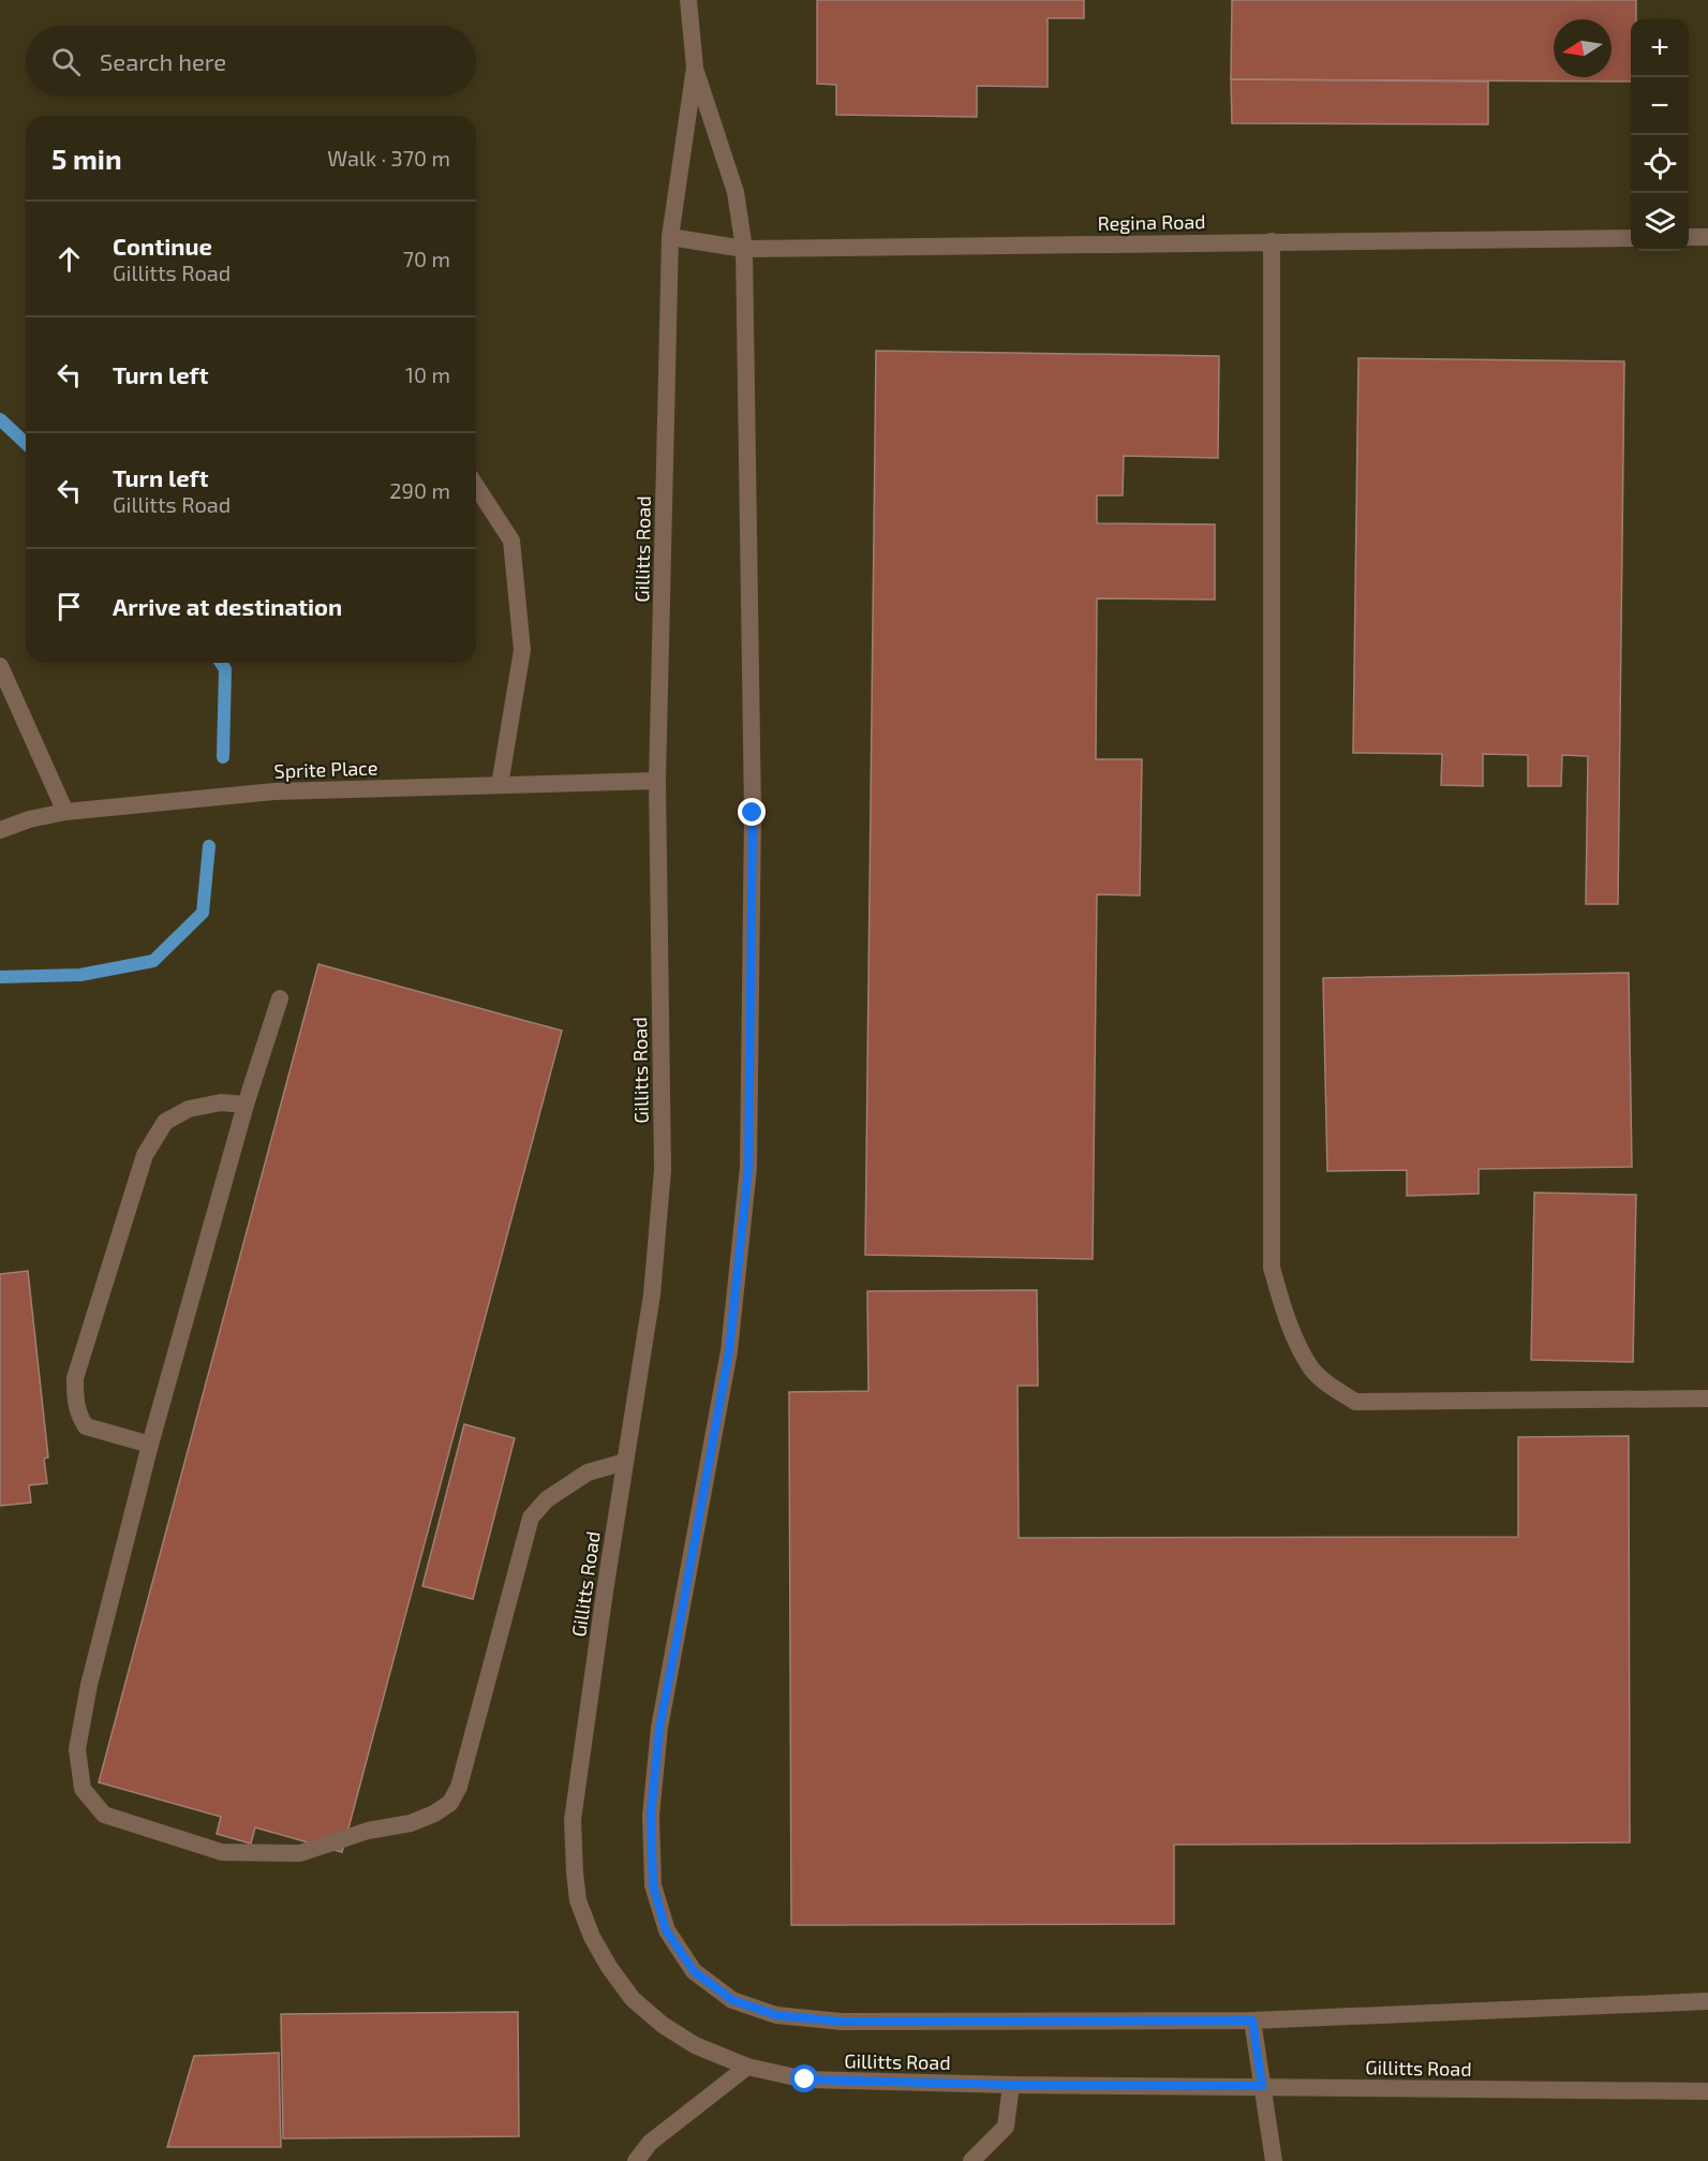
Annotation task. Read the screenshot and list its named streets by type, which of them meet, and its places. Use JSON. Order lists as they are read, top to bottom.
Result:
{
  "streets": {
    "lane": ["Regina Road", "Gillitts Road", "Sprite Place"]
  },
  "crossings": [
    ["Regina Road", "Gillitts Road"],
    ["Gillitts Road", "Sprite Place"]
  ],
  "north": "left",
  "page": {
    "map_buttons": ["+", "−"],
    "search": "Search here",
    "heading": ["5 min", "Walk · 370 m"],
    "list": [
      ["Continue", "Gillitts Road", "70 m"],
      ["Turn left", "10 m"],
      ["Turn left", "Gillitts Road", "290 m"],
      "Arrive at destination"
    ]
  }
}
